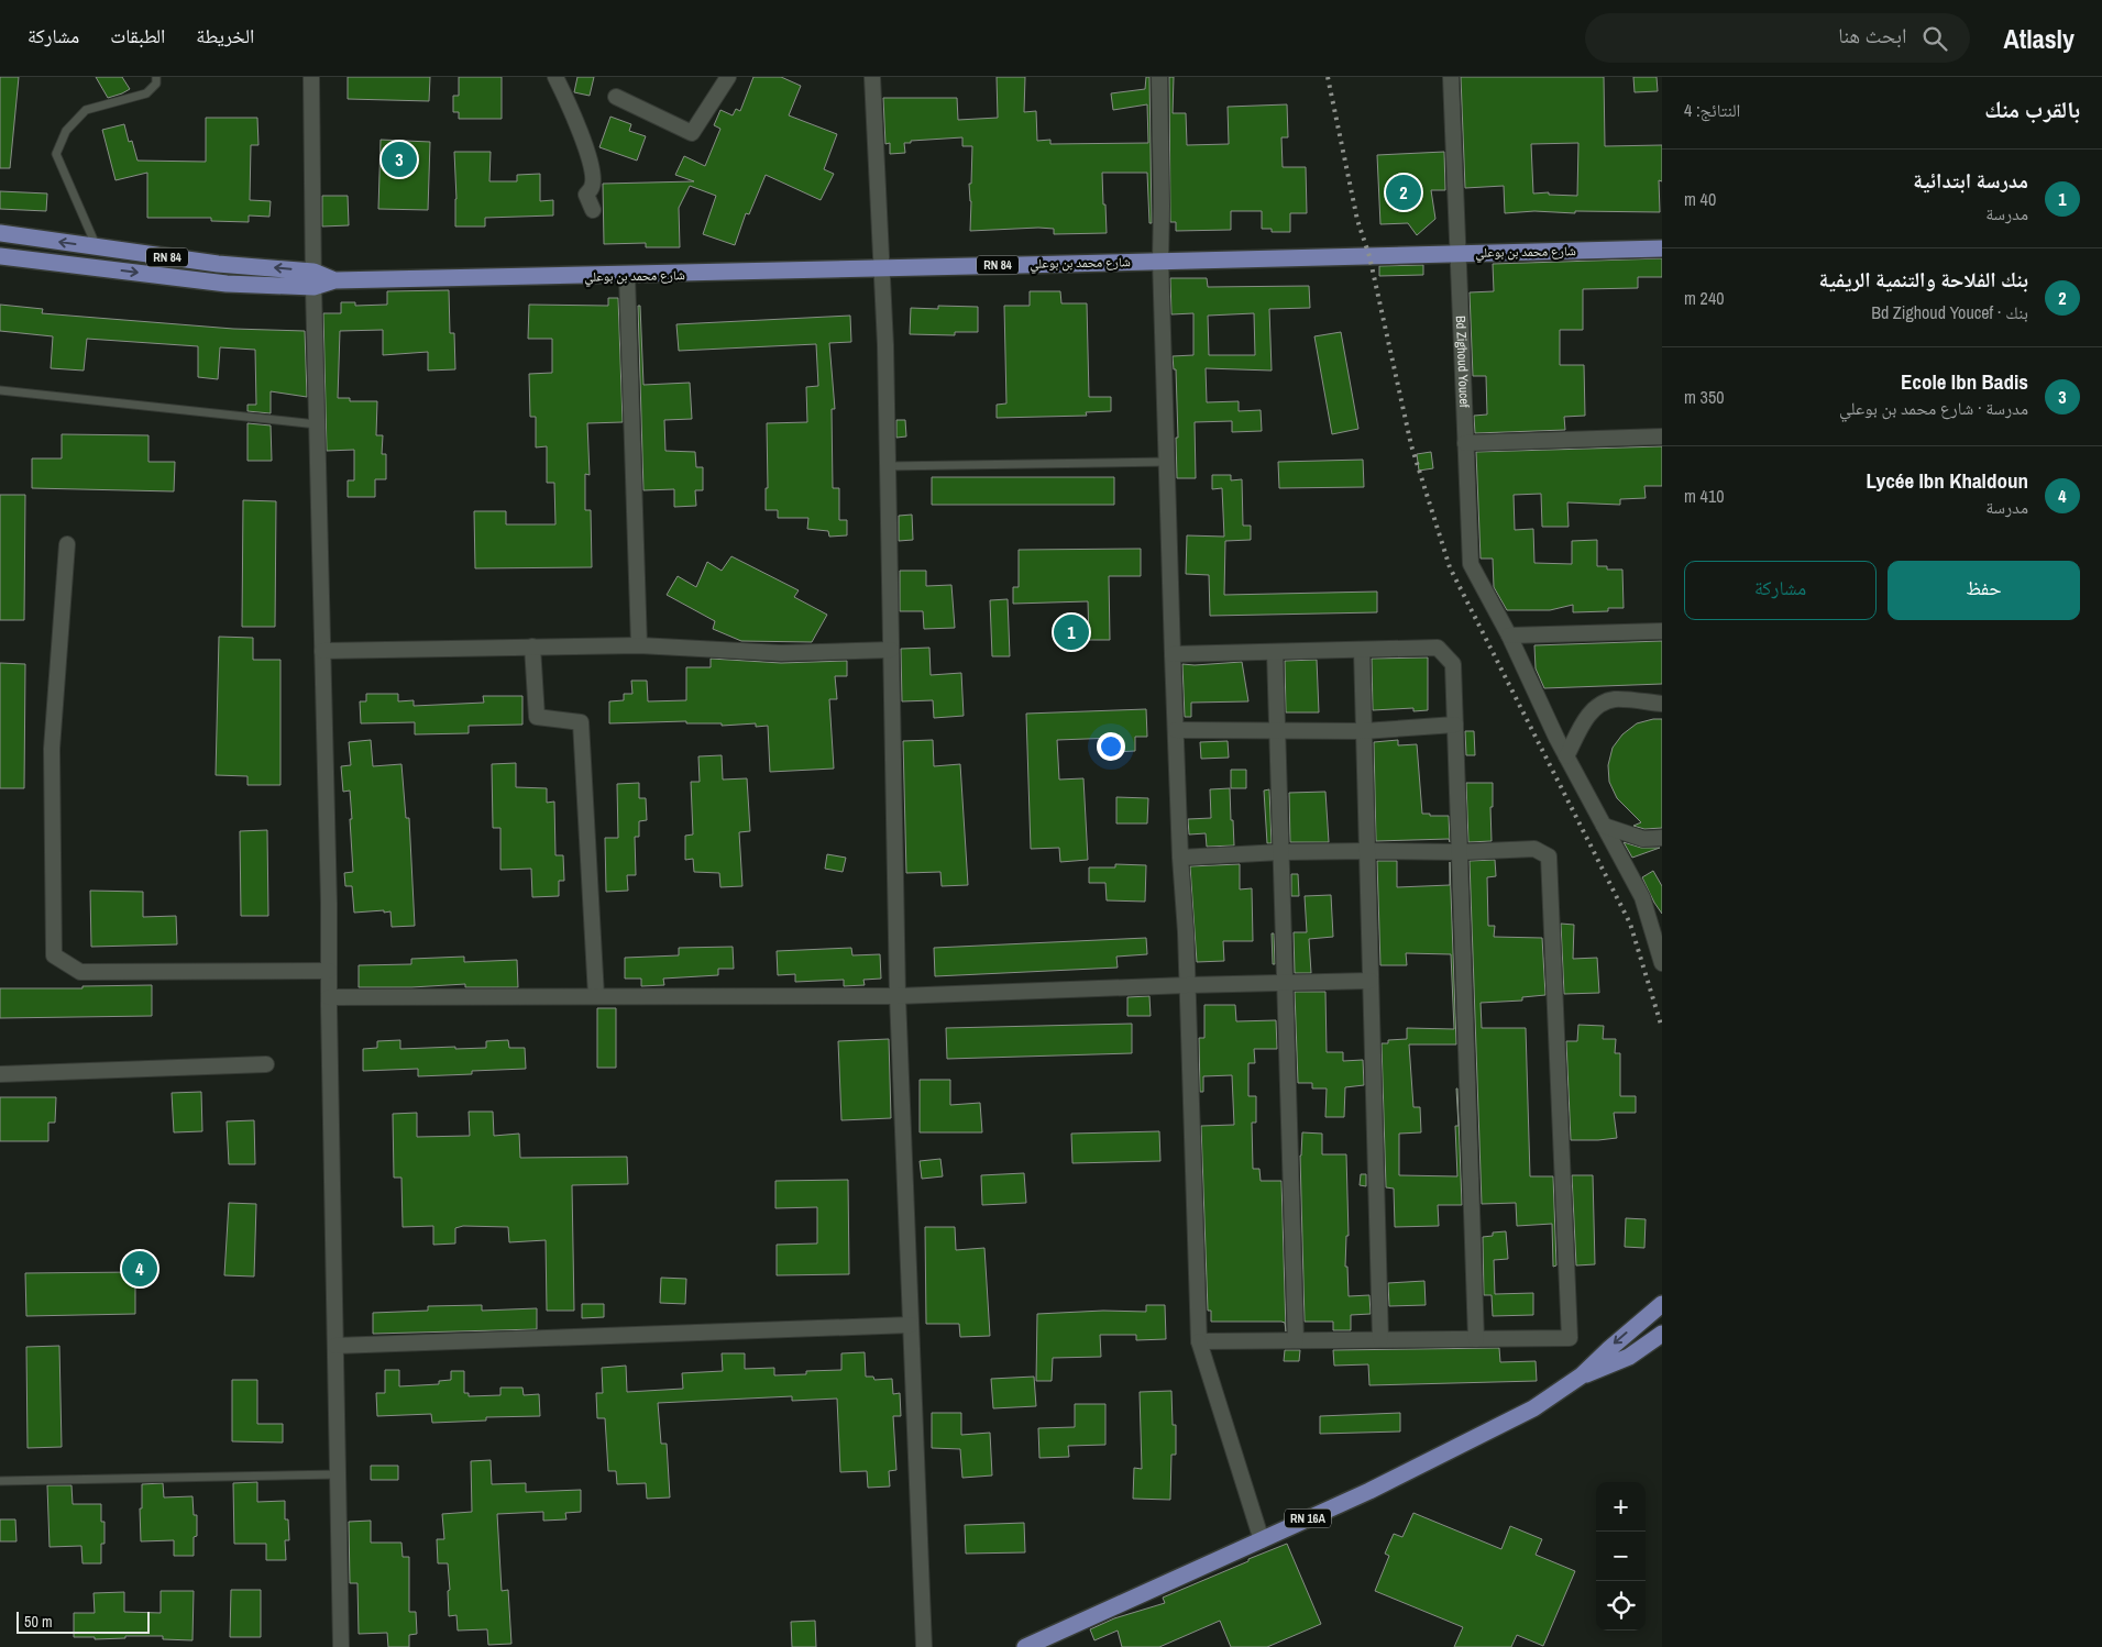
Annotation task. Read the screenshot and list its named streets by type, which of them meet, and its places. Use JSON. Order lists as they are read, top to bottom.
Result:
{
  "streets": {
    "main road": ["شارع محمد بن بوعلي", "RN 84", "RN 16A"],
    "street": ["Bd Zighoud Youcef"]
  },
  "crossings": [
    ["شارع محمد بن بوعلي", "RN 84"],
    ["شارع محمد بن بوعلي", "Bd Zighoud Youcef"]
  ],
  "scale_bar": "50 m",
  "page": {
    "header": "Atlasly",
    "search": "ابحث هنا",
    "nav": ["الخريطة", "الطبقات", "مشاركة"],
    "heading": ["بالقرب منك", "النتائج: 4"],
    "pins": [
      "3",
      "2",
      "1",
      "4"
    ],
    "list": [
      {
        "mark": "1",
        "name": "مدرسة ابتدائية",
        "note": "مدرسة",
        "value": "40 m"
      },
      {
        "mark": "2",
        "name": "بنك الفلاحة والتنمية الريفية",
        "note": "بنك · Bd Zighoud Youcef",
        "value": "240 m"
      },
      {
        "mark": "3",
        "name": "Ecole Ibn Badis",
        "note": "مدرسة · شارع محمد بن بوعلي",
        "value": "350 m"
      },
      {
        "mark": "4",
        "name": "Lycée Ibn Khaldoun",
        "note": "مدرسة",
        "value": "410 m"
      }
    ],
    "buttons": ["حفظ", "مشاركة"],
    "map_buttons": ["+", "−"],
    "scale": "50 m"
  }
}
